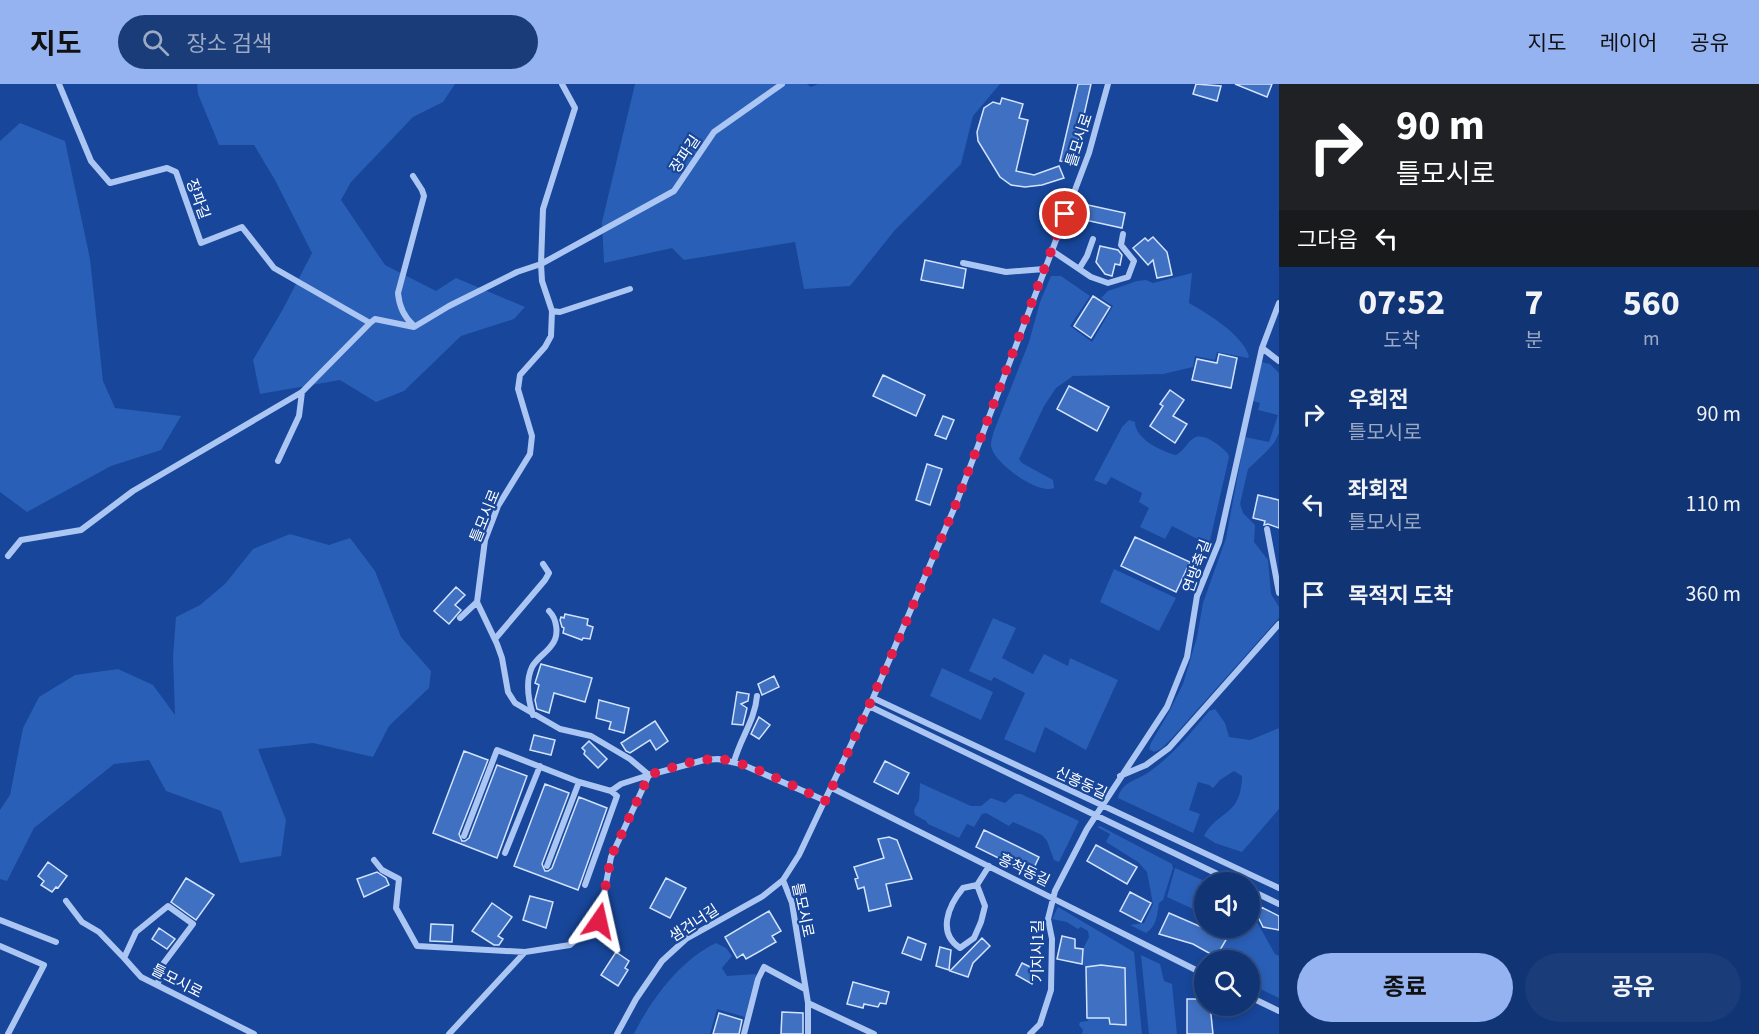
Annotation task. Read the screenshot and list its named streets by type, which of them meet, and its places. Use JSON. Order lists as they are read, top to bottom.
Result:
{
  "streets": {
    "street": [
      "틀모시로",
      "장파길",
      "연방축길",
      "신흥동길",
      "흥척동길",
      "샘건너길",
      "기지시1길"
    ]
  },
  "crossings": [
    ["틀모시로", "신흥동길"],
    ["틀모시로", "흥척동길"],
    ["틀모시로", "샘건너길"],
    ["연방축길", "흥척동길"],
    ["연방축길", "기지시1길"],
    ["흥척동길", "기지시1길"]
  ],
  "page": {
    "header": "지도",
    "search": "장소 검색",
    "nav": ["지도", "레이어", "공유"],
    "turn": ["90 m", "틀모시로"],
    "then": "그다음",
    "eta": [
      "07:52",
      "도착",
      "7",
      "분",
      "560",
      "m"
    ],
    "list": [
      {
        "name": "우회전",
        "note": "틀모시로",
        "value": "90 m"
      },
      {
        "name": "좌회전",
        "note": "틀모시로",
        "value": "110 m"
      },
      {
        "name": "목적지 도착",
        "value": "360 m"
      }
    ],
    "buttons": ["종료", "공유"]
  }
}
